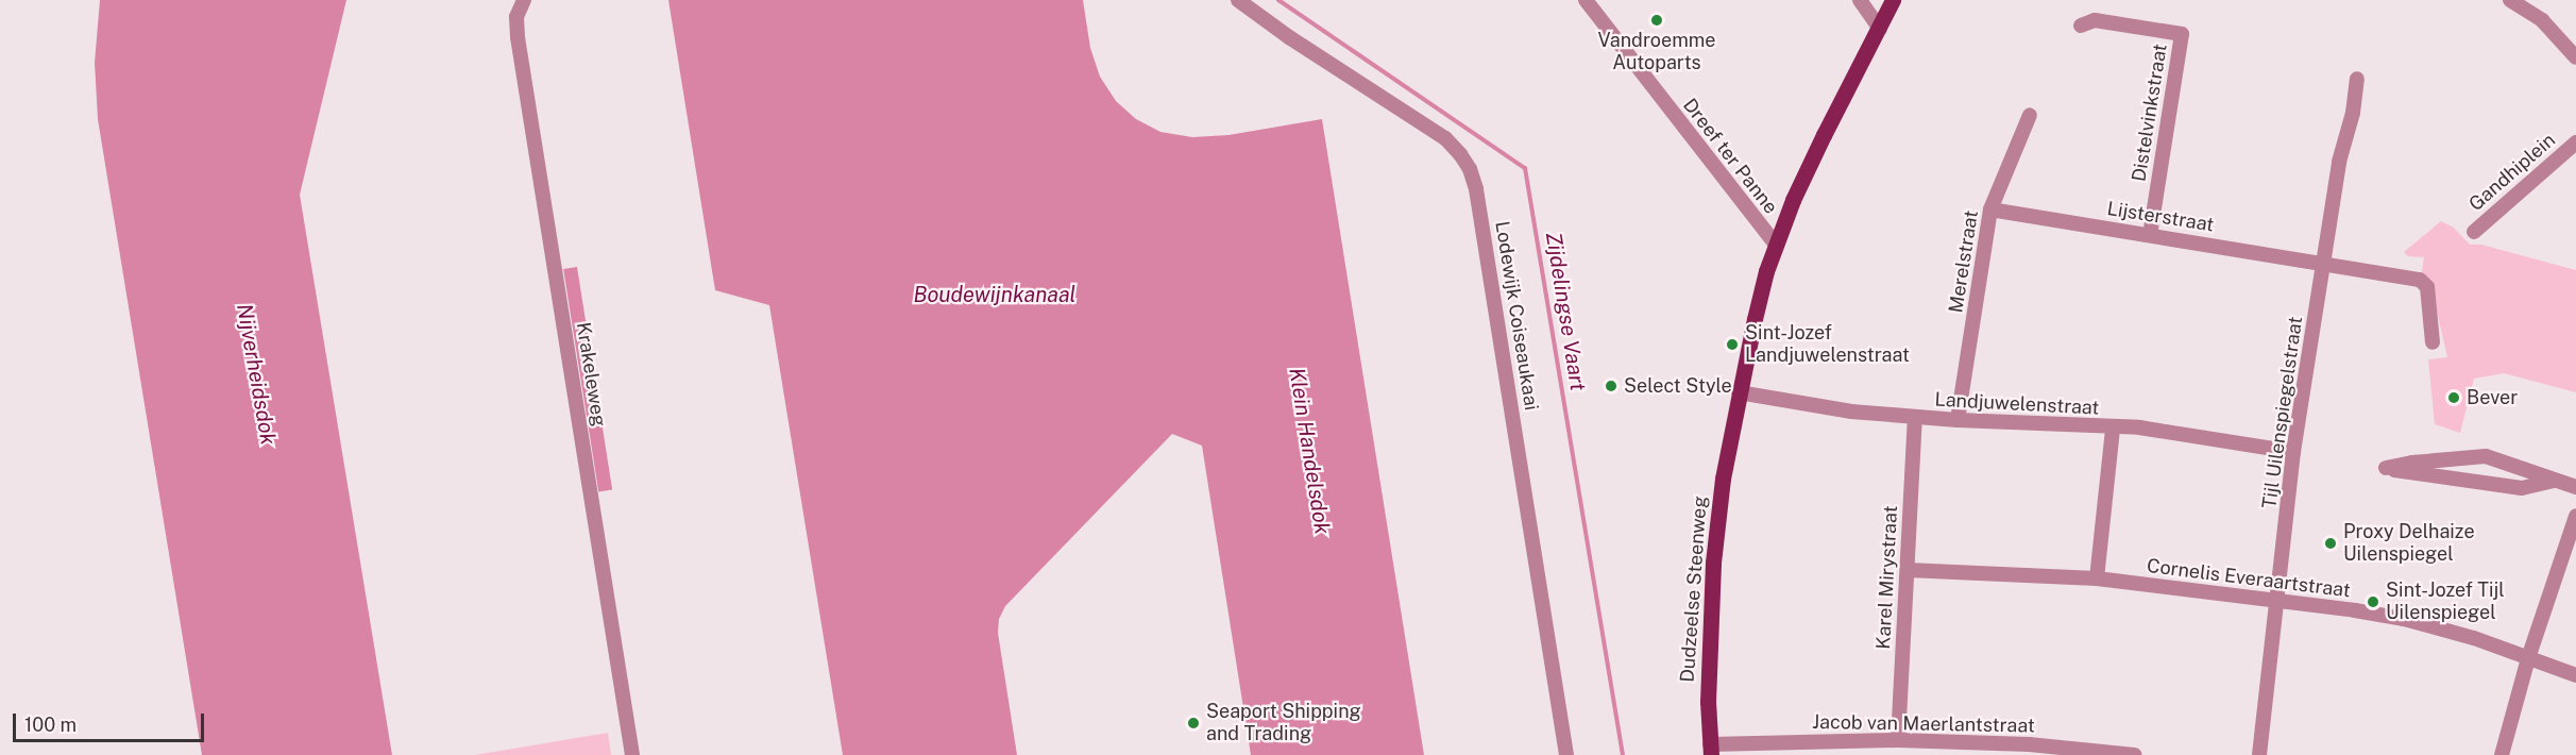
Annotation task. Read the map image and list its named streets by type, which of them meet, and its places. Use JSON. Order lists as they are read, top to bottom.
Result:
{
  "streets": {
    "main road": ["Dudzeelse Steenweg"],
    "street": [
      "Distelvinkstraat",
      "Dreef ter Panne",
      "Gandhiplein",
      "Lijsterstraat",
      "Merelstraat",
      "Lodewijk Coiseaukaai",
      "Krakeleweg",
      "Landjuwelenstraat",
      "Tijl Uilenspiegelstraat",
      "Karel Mirystraat",
      "Cornelis Everaartstraat",
      "Jacob van Maerlantstraat"
    ]
  },
  "crossings": [
    ["Distelvinkstraat", "Lijsterstraat"],
    ["Dreef ter Panne", "Dudzeelse Steenweg"],
    ["Lijsterstraat", "Merelstraat"],
    ["Lijsterstraat", "Tijl Uilenspiegelstraat"],
    ["Merelstraat", "Landjuwelenstraat"],
    ["Landjuwelenstraat", "Tijl Uilenspiegelstraat"],
    ["Landjuwelenstraat", "Karel Mirystraat"],
    ["Landjuwelenstraat", "Dudzeelse Steenweg"],
    ["Tijl Uilenspiegelstraat", "Cornelis Everaartstraat"],
    ["Karel Mirystraat", "Cornelis Everaartstraat"],
    ["Karel Mirystraat", "Jacob van Maerlantstraat"],
    ["Dudzeelse Steenweg", "Jacob van Maerlantstraat"]
  ],
  "water": [
    "Boudewijnkanaal",
    "Zijdelingse Vaart",
    "Nijverheidsdok",
    "Klein Handelsdok"
  ],
  "places": [
    "Vandroemme Autoparts",
    "Sint-Jozef Landjuwelenstraat",
    "Select Style",
    "Bever",
    "Proxy Delhaize Uilenspiegel",
    "Sint-Jozef Tijl Uilenspiegel",
    "Seaport Shipping and Trading"
  ],
  "scale_bar": "100 m"
}
